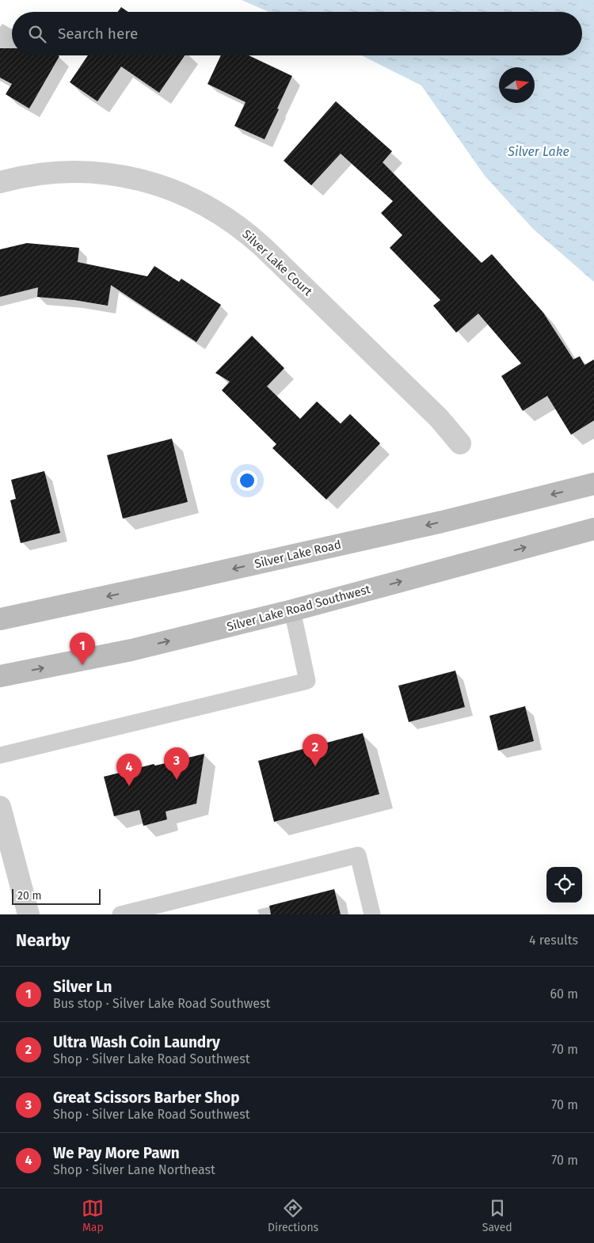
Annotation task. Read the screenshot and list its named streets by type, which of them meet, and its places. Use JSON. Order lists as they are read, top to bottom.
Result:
{
  "streets": {
    "main road": ["Silver Lake Road", "Silver Lake Road Southwest"],
    "street": ["Silver Lake Court"]
  },
  "one_way": ["Silver Lake Road", "Silver Lake Road Southwest"],
  "water": ["Silver Lake"],
  "scale_bar": "20 m",
  "north": "right",
  "page": {
    "search": "Search here",
    "pins": [
      "1",
      "2",
      "3",
      "4"
    ],
    "scale": "20 m",
    "heading": ["Nearby", "4 results"],
    "list": [
      {
        "mark": "1",
        "name": "Silver Ln",
        "note": "Bus stop · Silver Lake Road Southwest",
        "value": "60 m"
      },
      {
        "mark": "2",
        "name": "Ultra Wash Coin Laundry",
        "note": "Shop · Silver Lake Road Southwest",
        "value": "70 m"
      },
      {
        "mark": "3",
        "name": "Great Scissors Barber Shop",
        "note": "Shop · Silver Lake Road Southwest",
        "value": "70 m"
      },
      {
        "mark": "4",
        "name": "We Pay More Pawn",
        "note": "Shop · Silver Lane Northeast",
        "value": "70 m"
      }
    ],
    "nav": ["Map", "Directions", "Saved"]
  }
}
